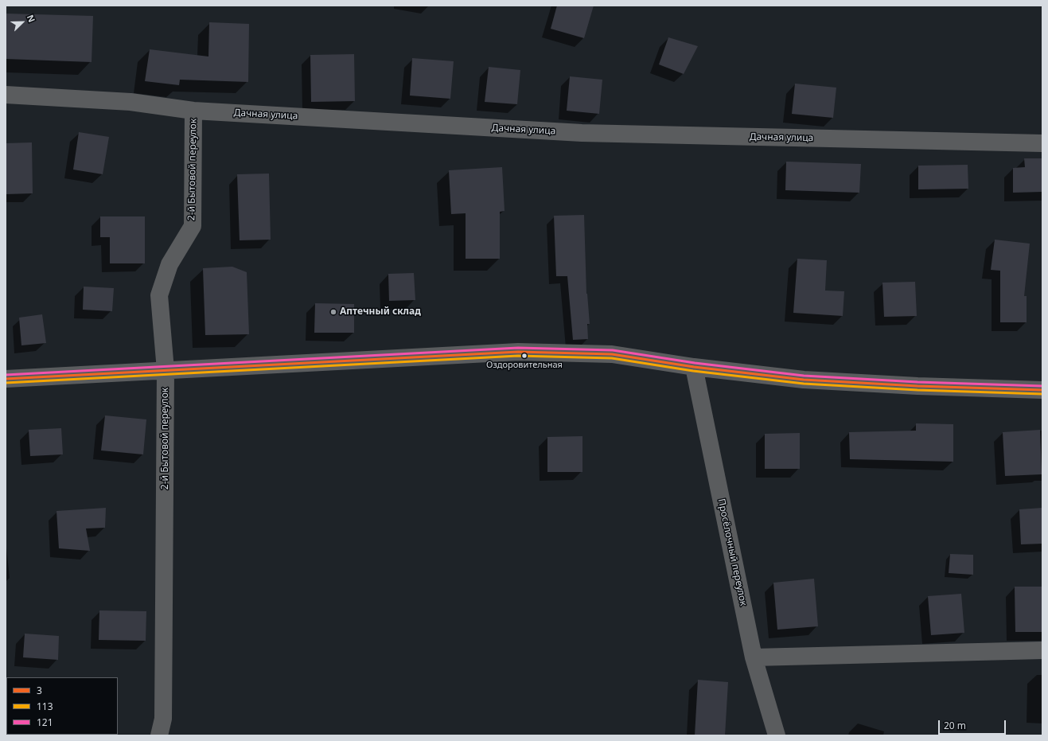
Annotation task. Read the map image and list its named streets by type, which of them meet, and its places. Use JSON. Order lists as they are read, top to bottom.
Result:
{
  "streets": {
    "street": ["Дачная улица", "2-й Бытовой переулок", "Просёлочный переулок"]
  },
  "crossings": [
    ["Дачная улица", "2-й Бытовой переулок"]
  ],
  "places": ["Аптечный склад", "Оздоровительная"],
  "lines": ["transit line 121", "transit line 3", "transit line 113"],
  "legend": ["3", "113", "121"],
  "scale_bar": "20 m",
  "north": "top right"
}
